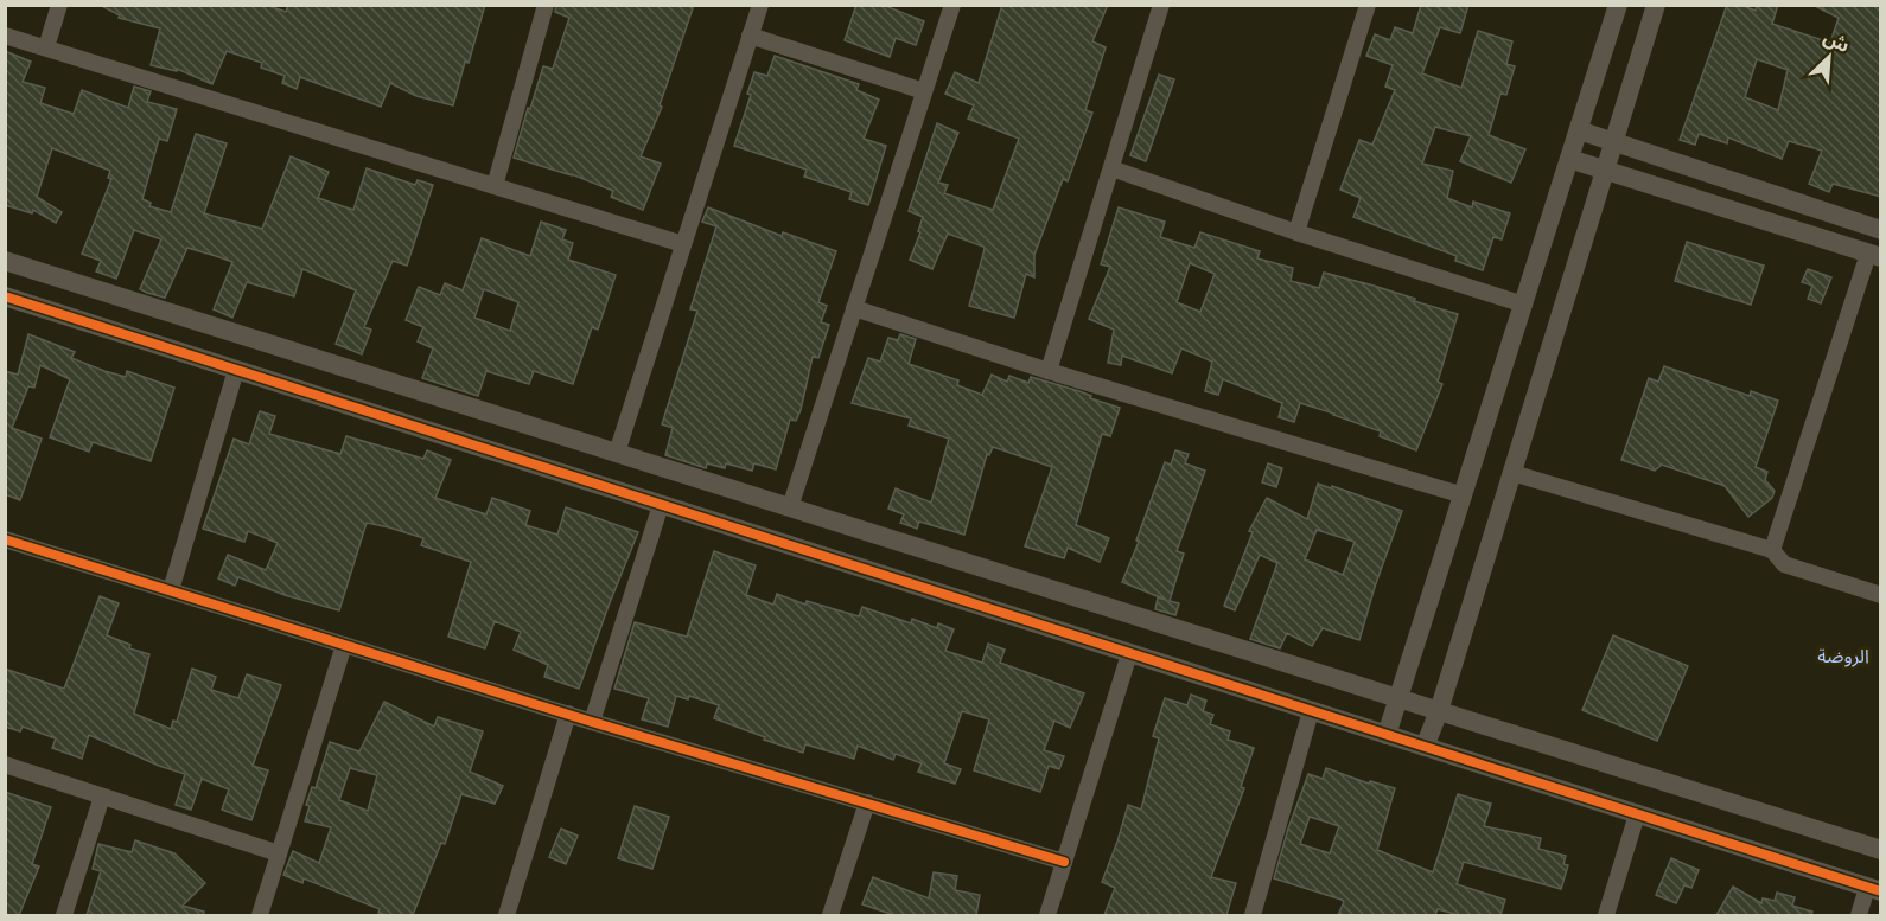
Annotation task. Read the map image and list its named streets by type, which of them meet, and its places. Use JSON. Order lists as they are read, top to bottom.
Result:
{
  "districts": ["الروضة"],
  "north": "top right"
}
